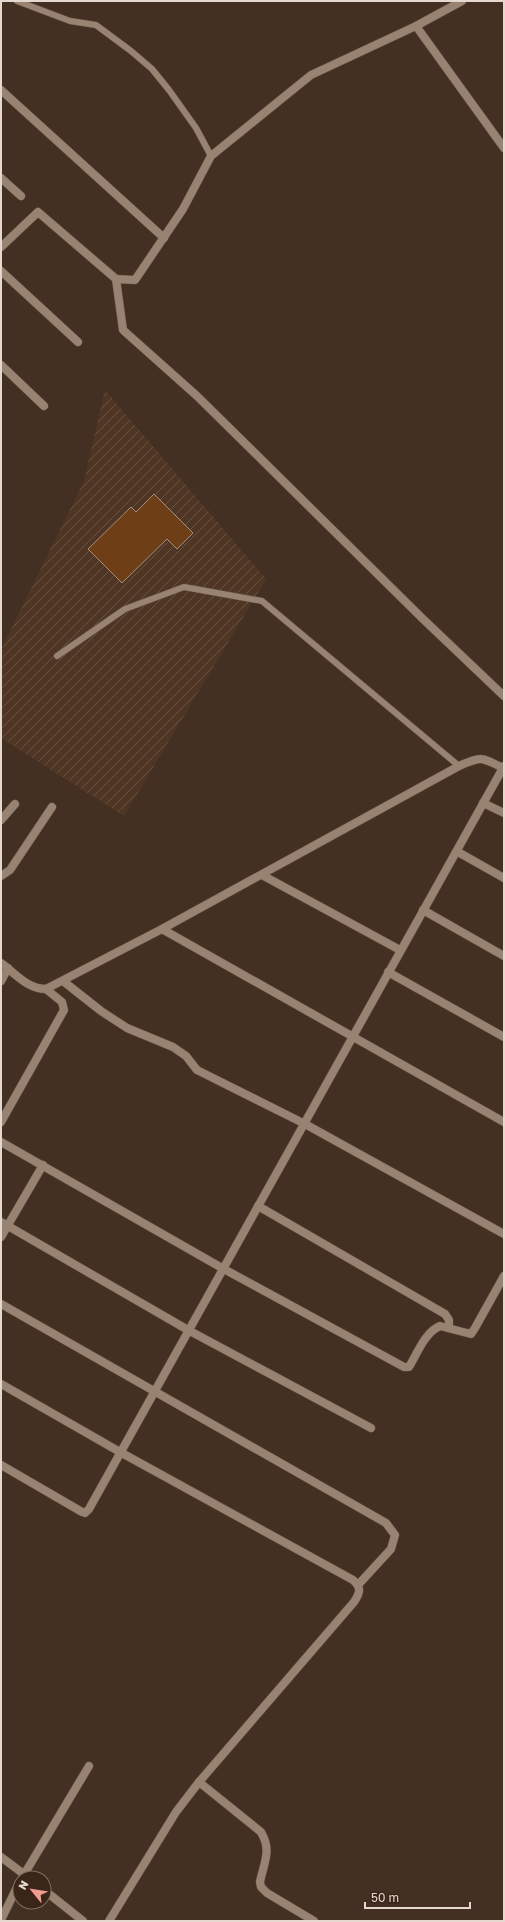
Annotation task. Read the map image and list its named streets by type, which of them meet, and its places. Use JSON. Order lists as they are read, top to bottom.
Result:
{
  "scale_bar": "50 m",
  "north": "top left"
}
